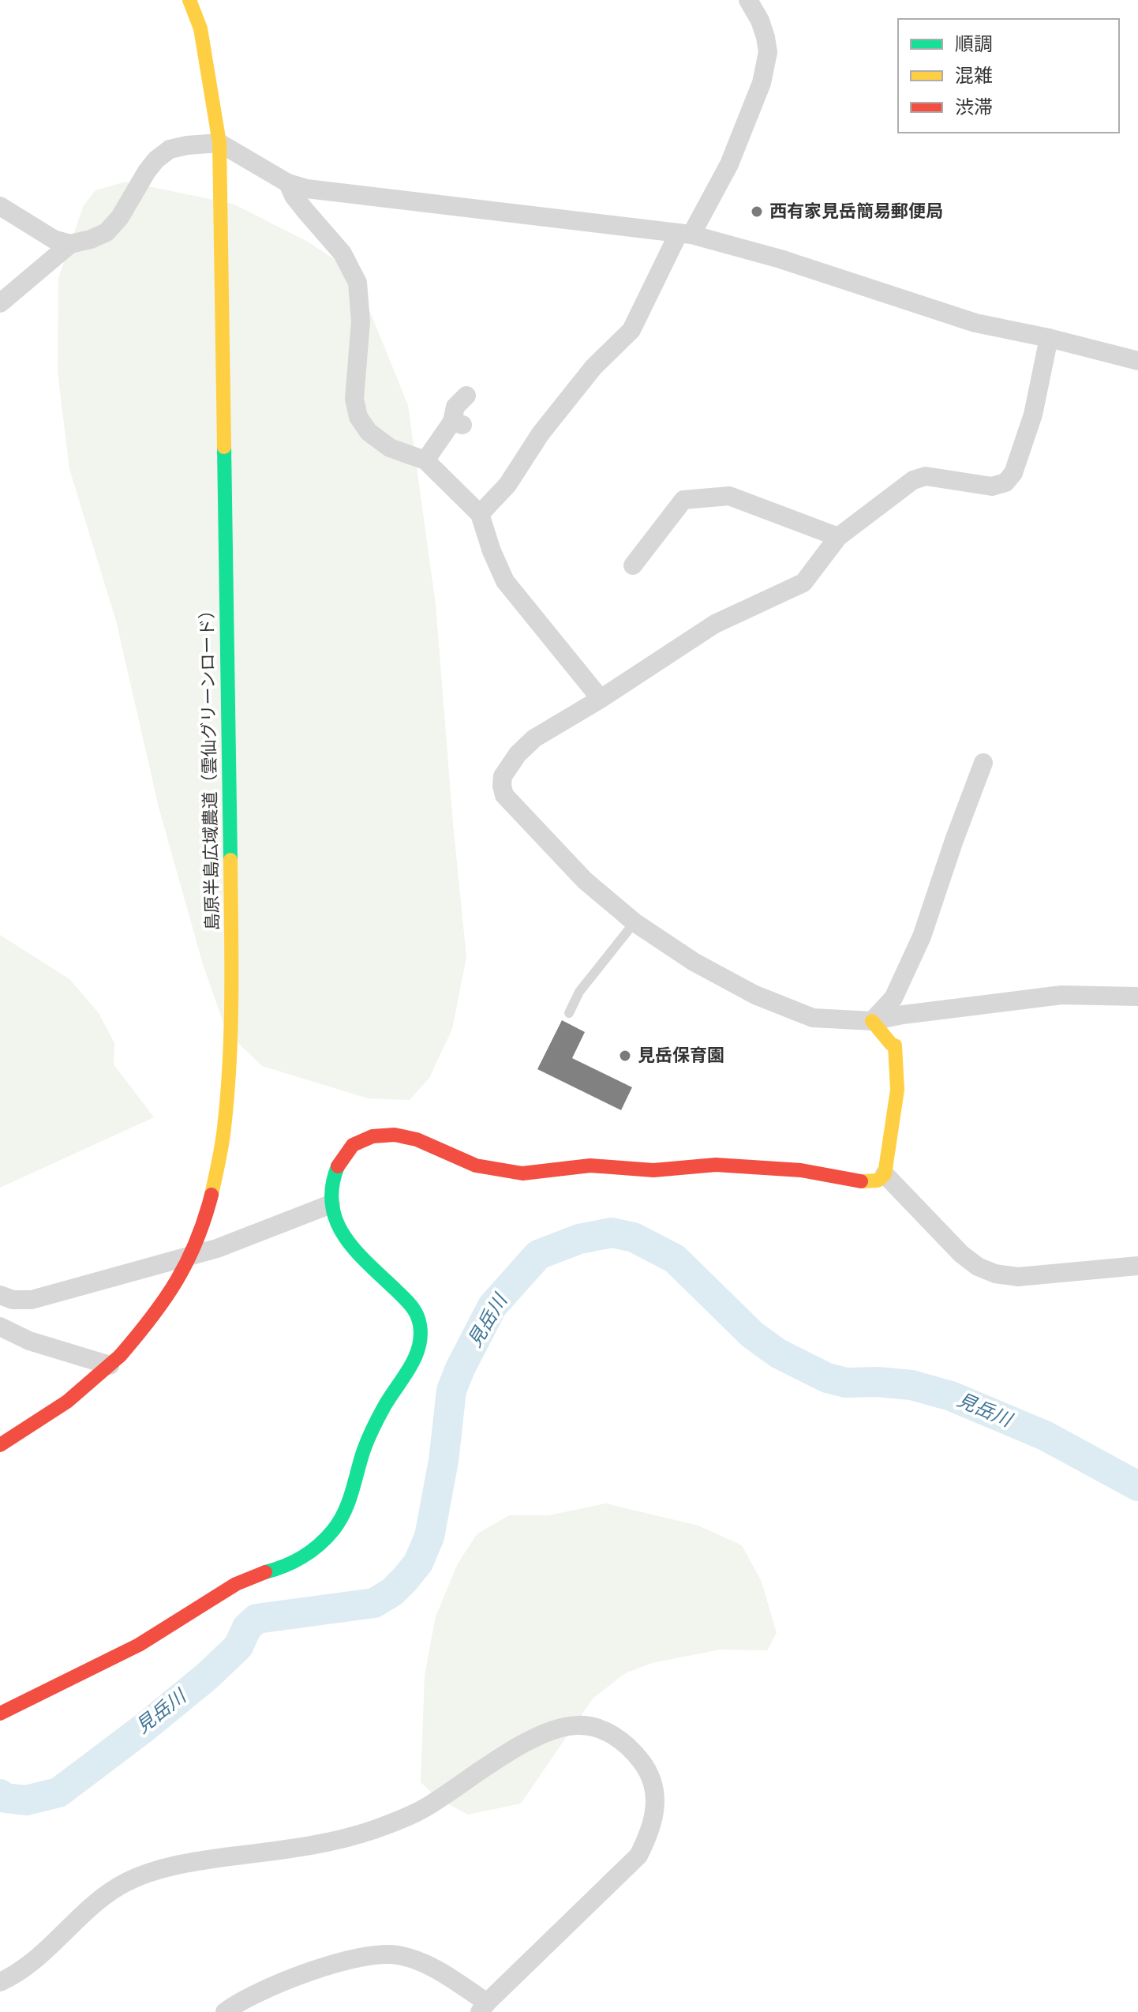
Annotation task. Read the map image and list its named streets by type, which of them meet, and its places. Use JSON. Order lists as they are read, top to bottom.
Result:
{
  "streets": {
    "street": ["島原半島広域農道（雲仙グリーンロード）"]
  },
  "water": ["見岳川"],
  "places": ["西有家見岳簡易郵便局", "見岳保育園"],
  "legend": ["順調", "混雑", "渋滞"]
}
